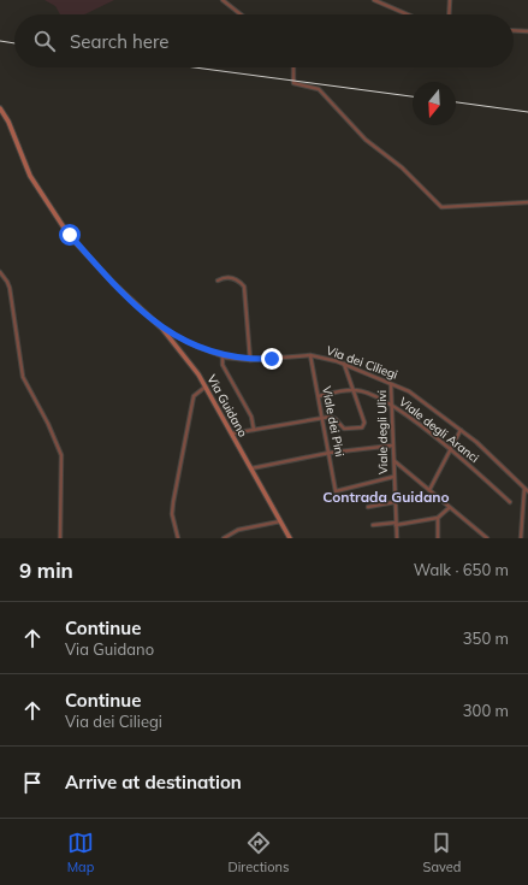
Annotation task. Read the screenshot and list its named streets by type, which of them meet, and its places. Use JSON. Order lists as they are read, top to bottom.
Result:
{
  "streets": {
    "main road": ["Via Guidano"],
    "street": [
      "Via dei Ciliegi",
      "Viale dei Pini",
      "Viale degli Aranci",
      "Viale degli Ulivi"
    ]
  },
  "crossings": [
    ["Via dei Ciliegi", "Via Guidano"],
    ["Via dei Ciliegi", "Viale dei Pini"],
    ["Via dei Ciliegi", "Viale degli Ulivi"],
    ["Viale dei Pini", "Viale degli Ulivi"],
    ["Viale degli Aranci", "Viale degli Ulivi"]
  ],
  "districts": ["Contrada Guidano"],
  "north": "bottom",
  "page": {
    "search": "Search here",
    "heading": ["9 min", "Walk · 650 m"],
    "list": [
      ["Continue", "Via Guidano", "350 m"],
      ["Continue", "Via dei Ciliegi", "300 m"],
      "Arrive at destination"
    ],
    "nav": ["Map", "Directions", "Saved"]
  }
}
